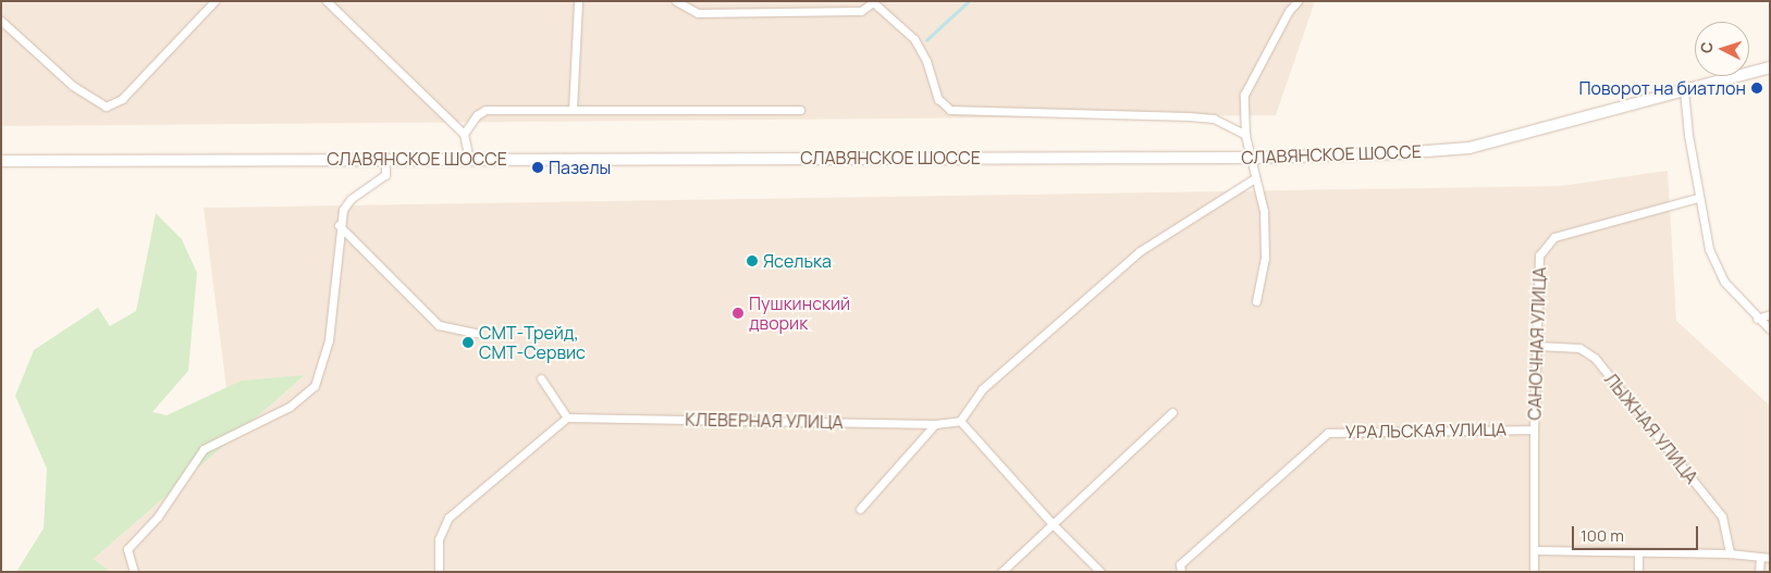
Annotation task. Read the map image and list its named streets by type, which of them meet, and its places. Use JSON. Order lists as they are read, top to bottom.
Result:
{
  "streets": {
    "main road": ["СЛАВЯНСКОЕ ШОССЕ"],
    "street": [
      "САНОЧНАЯ УЛИЦА",
      "КЛЕВЕРНАЯ УЛИЦА",
      "ЛЫЖНАЯ УЛИЦА",
      "УРАЛЬСКАЯ УЛИЦА"
    ]
  },
  "crossings": [
    ["САНОЧНАЯ УЛИЦА", "ЛЫЖНАЯ УЛИЦА"],
    ["САНОЧНАЯ УЛИЦА", "УРАЛЬСКАЯ УЛИЦА"]
  ],
  "places": [
    "Поворот на биатлон",
    "Пазелы",
    "Яселька",
    "Пушкинский дворик",
    "СМТ-Трейд, СМТ-Сервис"
  ],
  "scale_bar": "100 m",
  "north": "left"
}
